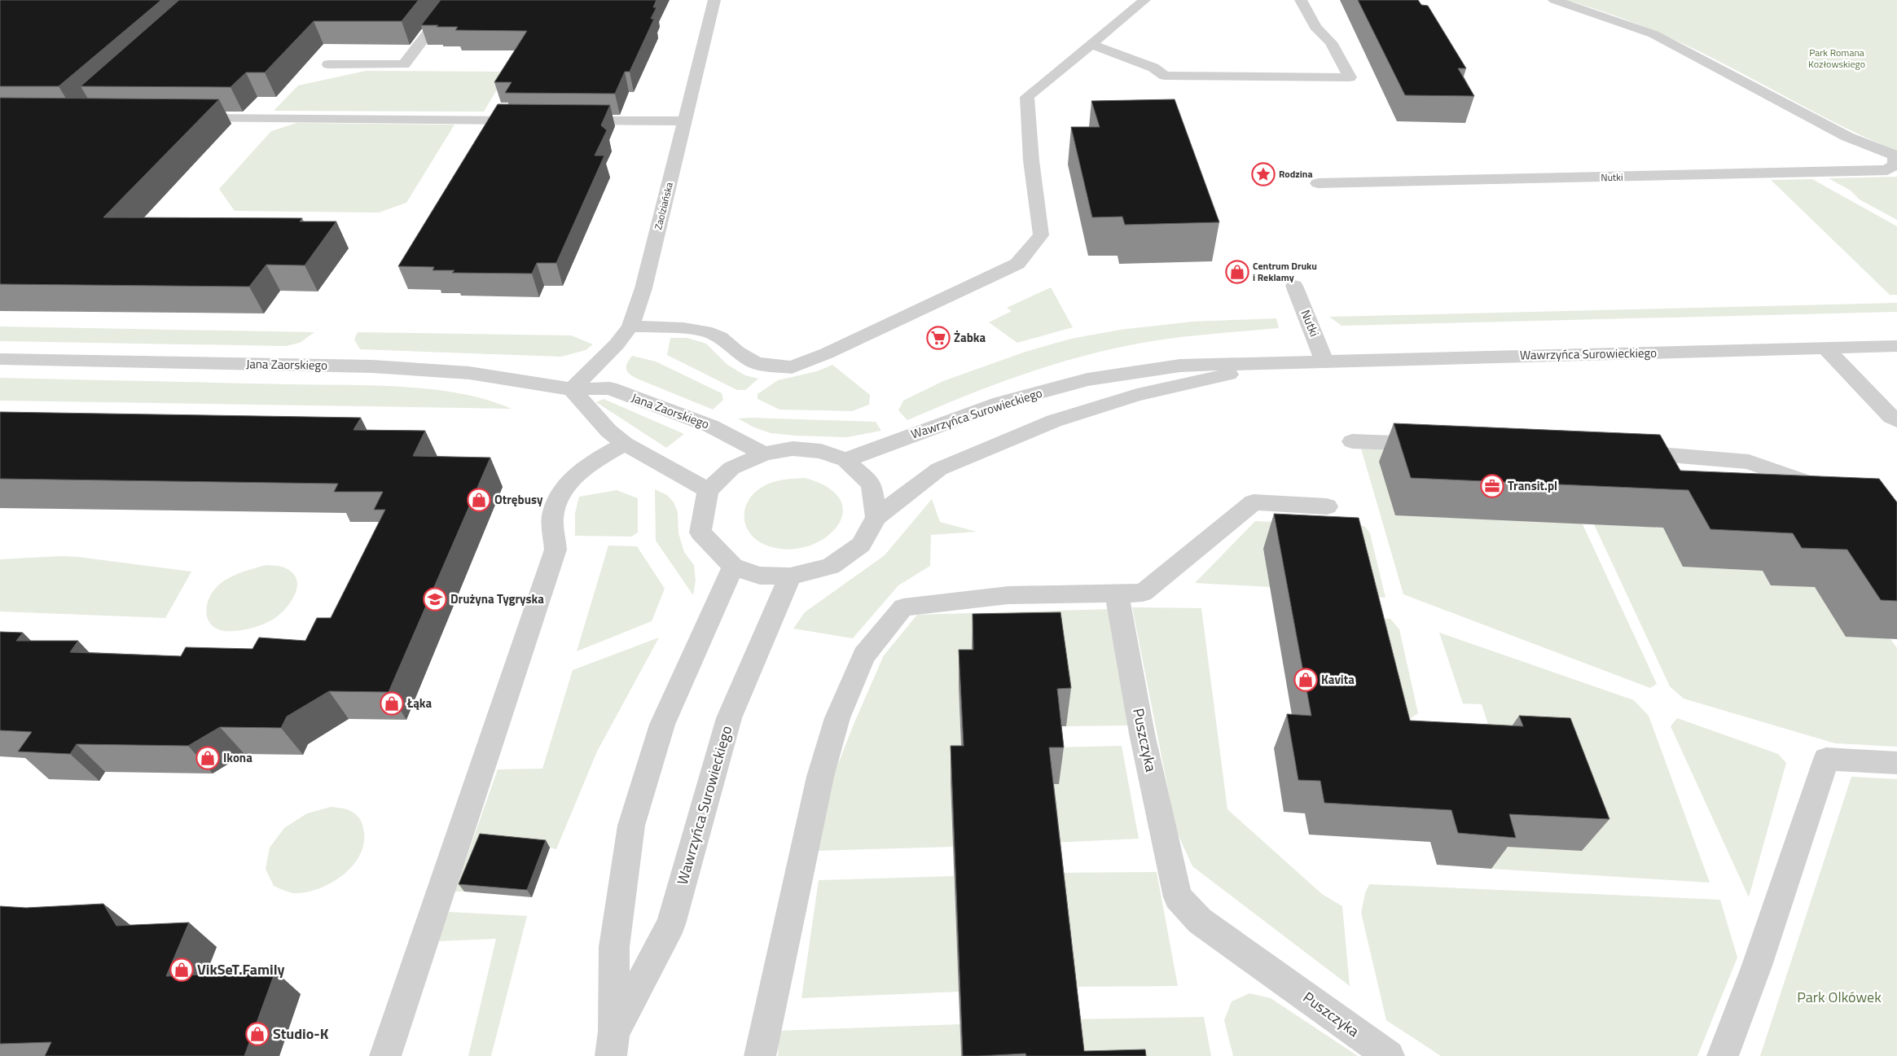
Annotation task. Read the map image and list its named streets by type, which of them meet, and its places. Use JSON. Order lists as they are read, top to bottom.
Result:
{
  "streets": {
    "street": [
      "Nutki",
      "Zaolziańska",
      "Wawrzyńca Surowieckiego",
      "Jana Zaorskiego",
      "Puszczyka"
    ]
  },
  "crossings": [
    ["Nutki", "Wawrzyńca Surowieckiego"],
    ["Zaolziańska", "Jana Zaorskiego"]
  ],
  "parks": ["Park Romana Kozłowskiego", "Park Olkówek"],
  "places": {
    "place": ["Rodzina"],
    "shop": [
      "Centrum Druku i Reklamy",
      "Otrębusy",
      "Kavita",
      "Łąka",
      "Ikona",
      "VikSeT.Family",
      "Studio-K"
    ],
    "supermarket": ["Żabka"],
    "office": ["Transit.pl"],
    "school or university": ["Drużyna Tygryska"]
  }
}
